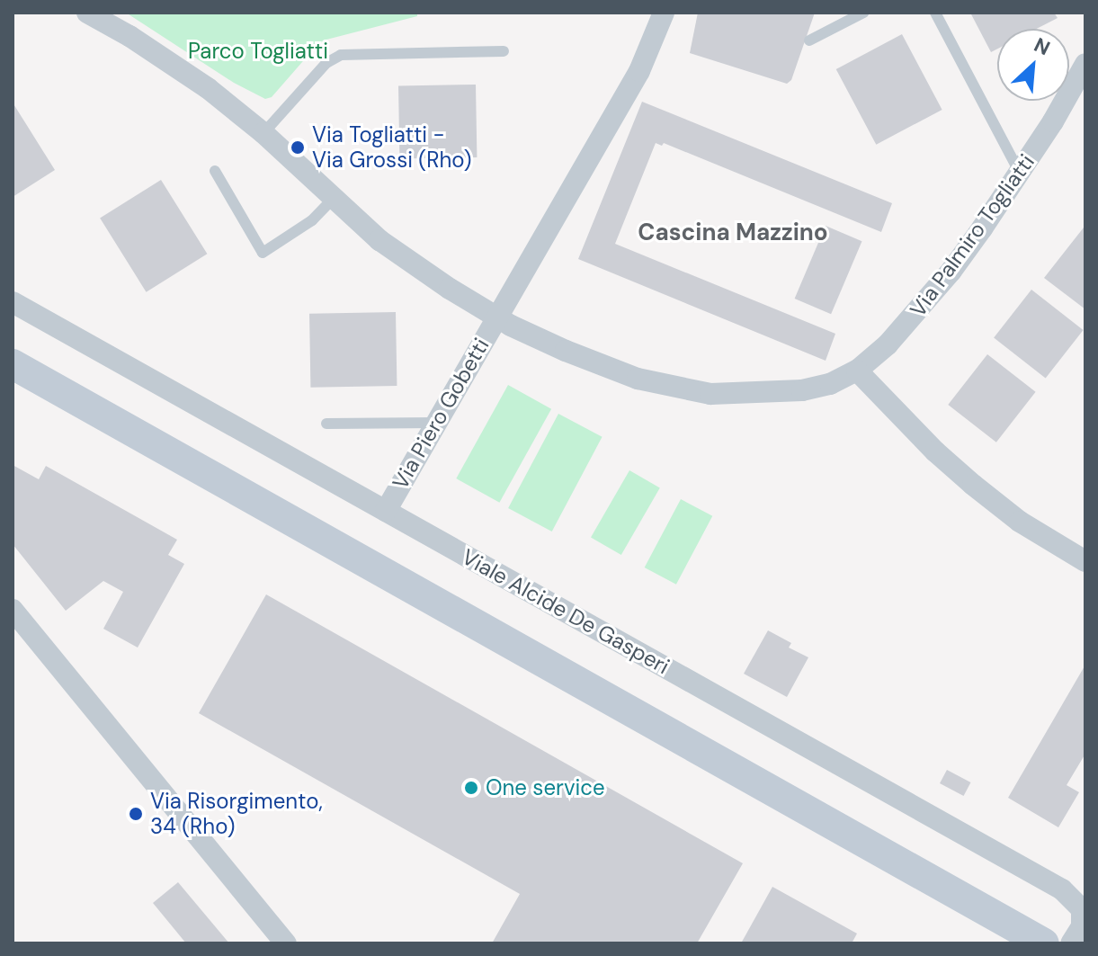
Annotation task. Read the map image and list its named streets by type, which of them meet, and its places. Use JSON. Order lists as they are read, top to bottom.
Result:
{
  "streets": {
    "street": ["Via Palmiro Togliatti", "Via Piero Gobetti", "Viale Alcide De Gasperi"]
  },
  "crossings": [
    ["Via Palmiro Togliatti", "Via Piero Gobetti"],
    ["Via Piero Gobetti", "Viale Alcide De Gasperi"]
  ],
  "districts": ["Cascina Mazzino"],
  "parks": ["Parco Togliatti"],
  "places": ["Via Togliatti - Via Grossi (Rho)", "One service", "Via Risorgimento, 34 (Rho)"],
  "north": "top right"
}
